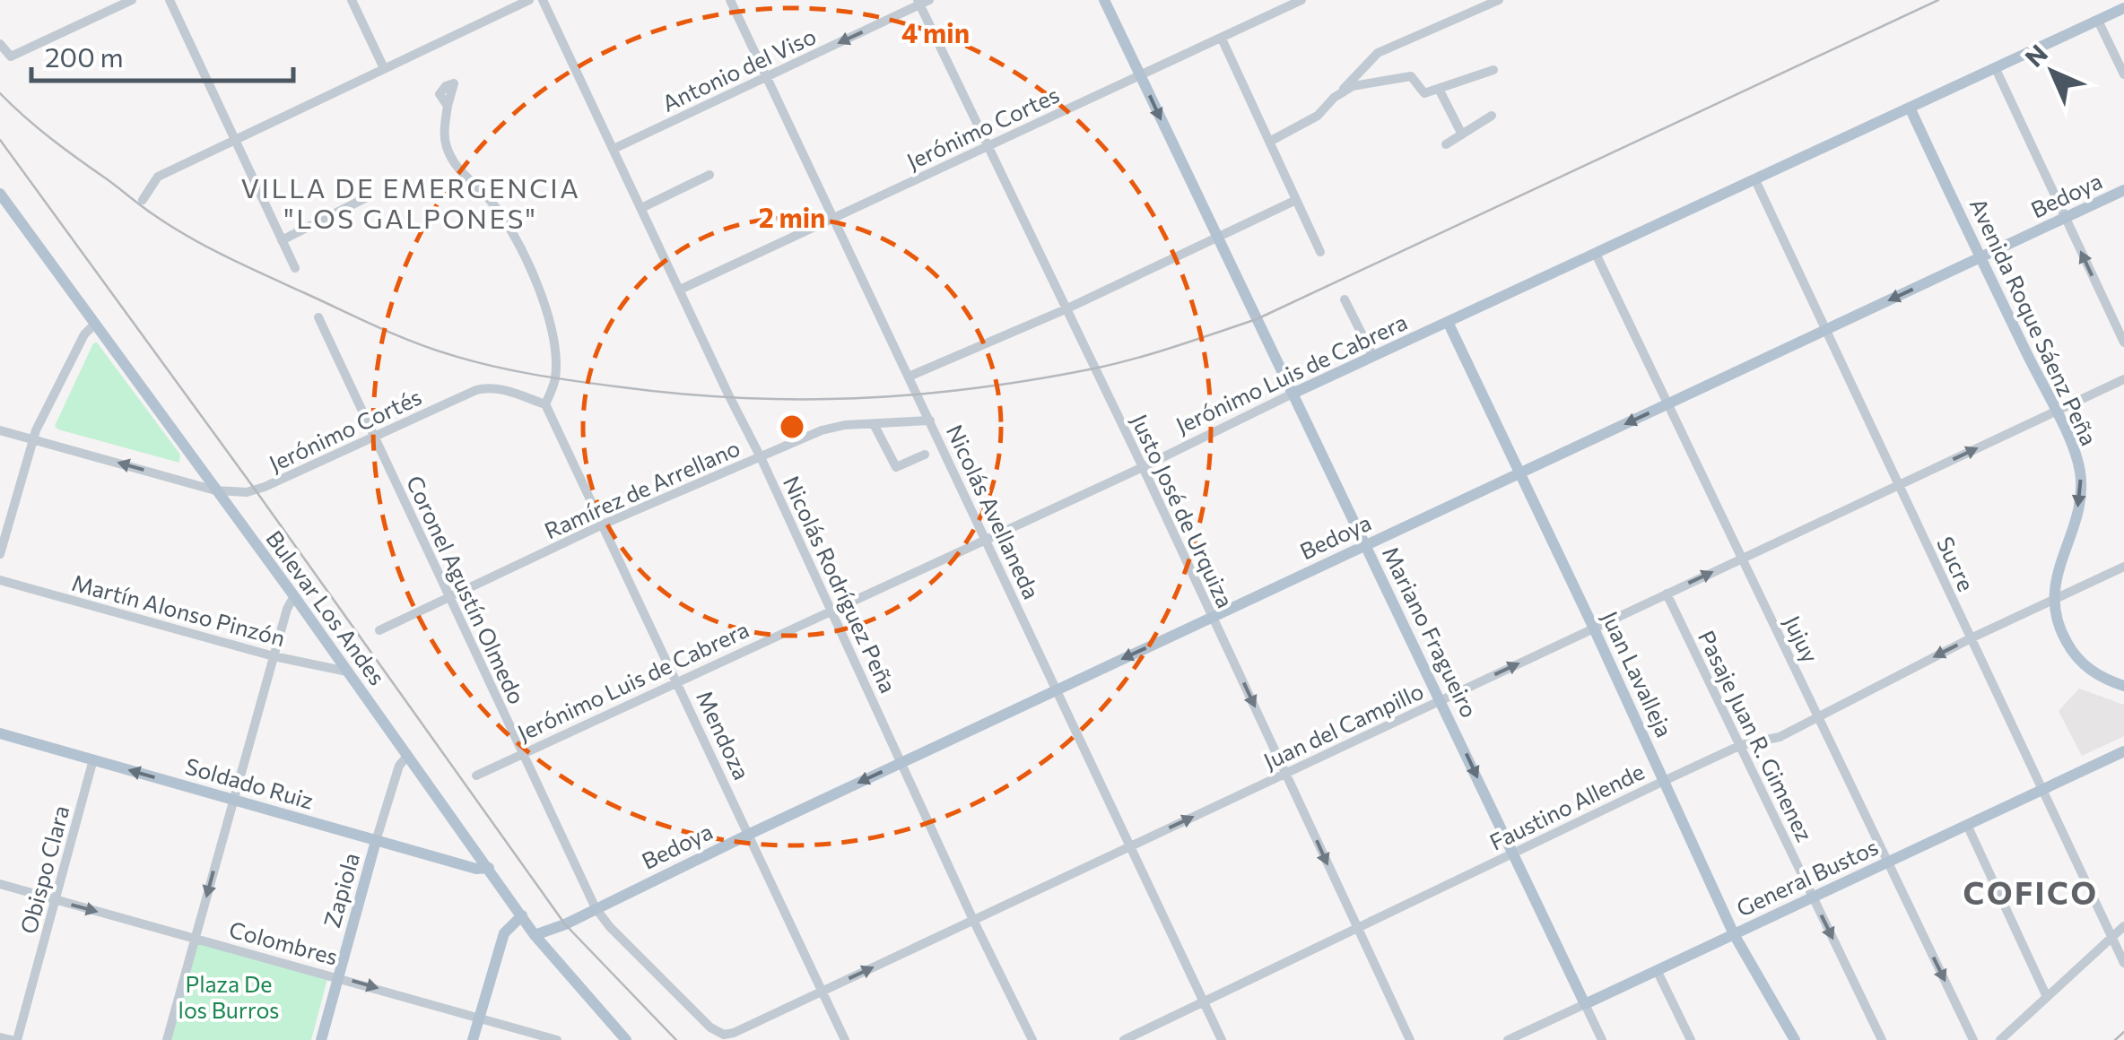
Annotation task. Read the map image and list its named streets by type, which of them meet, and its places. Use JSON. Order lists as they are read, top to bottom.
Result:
{
  "streets": {
    "main road": [
      "Bedoya",
      "Avenida Roque Sáenz Peña",
      "Jerónimo Luis de Cabrera",
      "Bulevar Los Andes",
      "Mariano Fragueiro",
      "Juan Lavalleja",
      "Soldado Ruiz",
      "General Bustos",
      "Zapiola"
    ],
    "street": [
      "Antonio del Viso",
      "Jerónimo Cortes",
      "Jerónimo Cortés",
      "Ramírez de Arrellano",
      "Justo José de Urquiza",
      "Nicolás Avellaneda",
      "Sucre",
      "Nicolás Rodríguez Peña",
      "Coronel Agustín Olmedo",
      "Martín Alonso Pinzón",
      "Jujuy",
      "Juan del Campillo",
      "Mendoza",
      "Pasaje Juan R. Gimenez",
      "Faustino Allende",
      "Obispo Clara",
      "Colombres"
    ]
  },
  "crossings": [
    ["Antonio del Viso", "Justo José de Urquiza"],
    ["Antonio del Viso", "Nicolás Avellaneda"],
    ["Antonio del Viso", "Nicolás Rodríguez Peña"],
    ["Jerónimo Cortes", "Justo José de Urquiza"],
    ["Jerónimo Cortes", "Nicolás Avellaneda"],
    ["Jerónimo Cortes", "Nicolás Rodríguez Peña"],
    ["Jerónimo Cortes", "Mariano Fragueiro"],
    ["Bedoya", "Avenida Roque Sáenz Peña"],
    ["Bedoya", "Justo José de Urquiza"],
    ["Bedoya", "Nicolás Avellaneda"],
    ["Bedoya", "Sucre"],
    ["Bedoya", "Nicolás Rodríguez Peña"],
    ["Bedoya", "Coronel Agustín Olmedo"],
    ["Bedoya", "Bulevar Los Andes"],
    ["Bedoya", "Mariano Fragueiro"],
    ["Bedoya", "Jujuy"],
    ["Bedoya", "Juan Lavalleja"],
    ["Bedoya", "Mendoza"],
    ["Avenida Roque Sáenz Peña", "Jerónimo Luis de Cabrera"],
    ["Avenida Roque Sáenz Peña", "Juan del Campillo"],
    ["Avenida Roque Sáenz Peña", "Faustino Allende"],
    ["Jerónimo Luis de Cabrera", "Justo José de Urquiza"],
    ["Jerónimo Luis de Cabrera", "Nicolás Avellaneda"],
    ["Jerónimo Luis de Cabrera", "Sucre"],
    ["Jerónimo Luis de Cabrera", "Nicolás Rodríguez Peña"],
    ["Jerónimo Luis de Cabrera", "Coronel Agustín Olmedo"],
    ["Jerónimo Luis de Cabrera", "Mariano Fragueiro"],
    ["Jerónimo Luis de Cabrera", "Jujuy"],
    ["Jerónimo Luis de Cabrera", "Juan Lavalleja"],
    ["Jerónimo Luis de Cabrera", "Mendoza"],
    ["Jerónimo Cortés", "Coronel Agustín Olmedo"],
    ["Jerónimo Cortés", "Bulevar Los Andes"],
    ["Jerónimo Cortés", "Mendoza"],
    ["Ramírez de Arrellano", "Nicolás Avellaneda"],
    ["Ramírez de Arrellano", "Nicolás Rodríguez Peña"],
    ["Ramírez de Arrellano", "Coronel Agustín Olmedo"],
    ["Ramírez de Arrellano", "Mendoza"],
    ["Justo José de Urquiza", "Juan del Campillo"],
    ["Justo José de Urquiza", "Faustino Allende"],
    ["Nicolás Avellaneda", "Juan del Campillo"],
    ["Nicolás Avellaneda", "Faustino Allende"],
    ["Sucre", "Juan del Campillo"],
    ["Sucre", "Faustino Allende"],
    ["Sucre", "General Bustos"],
    ["Nicolás Rodríguez Peña", "Juan del Campillo"],
    ["Coronel Agustín Olmedo", "Juan del Campillo"],
    ["Bulevar Los Andes", "Martín Alonso Pinzón"],
    ["Bulevar Los Andes", "Soldado Ruiz"],
    ["Bulevar Los Andes", "Zapiola"],
    ["Mariano Fragueiro", "Juan del Campillo"],
    ["Mariano Fragueiro", "Faustino Allende"],
    ["Mariano Fragueiro", "General Bustos"],
    ["Jujuy", "Juan del Campillo"],
    ["Jujuy", "Faustino Allende"],
    ["Jujuy", "General Bustos"],
    ["Juan Lavalleja", "Juan del Campillo"],
    ["Juan Lavalleja", "Faustino Allende"],
    ["Juan Lavalleja", "General Bustos"],
    ["Juan del Campillo", "Mendoza"],
    ["Juan del Campillo", "Pasaje Juan R. Gimenez"],
    ["Pasaje Juan R. Gimenez", "Faustino Allende"],
    ["Pasaje Juan R. Gimenez", "General Bustos"],
    ["Soldado Ruiz", "Obispo Clara"],
    ["Soldado Ruiz", "Zapiola"],
    ["Obispo Clara", "Colombres"],
    ["Zapiola", "Colombres"]
  ],
  "one_way": [
    "Antonio del Viso",
    "Bedoya",
    "Avenida Roque Sáenz Peña",
    "Juan del Campillo",
    "Colombres"
  ],
  "districts": ["VILLA DE EMERGENCIA \"LOS GALPONES\"", "COFICO"],
  "parks": ["Plaza De los Burros"],
  "scale_bar": "200 m",
  "north": "top left",
  "rings": ["4 min", "2 min"]
}
